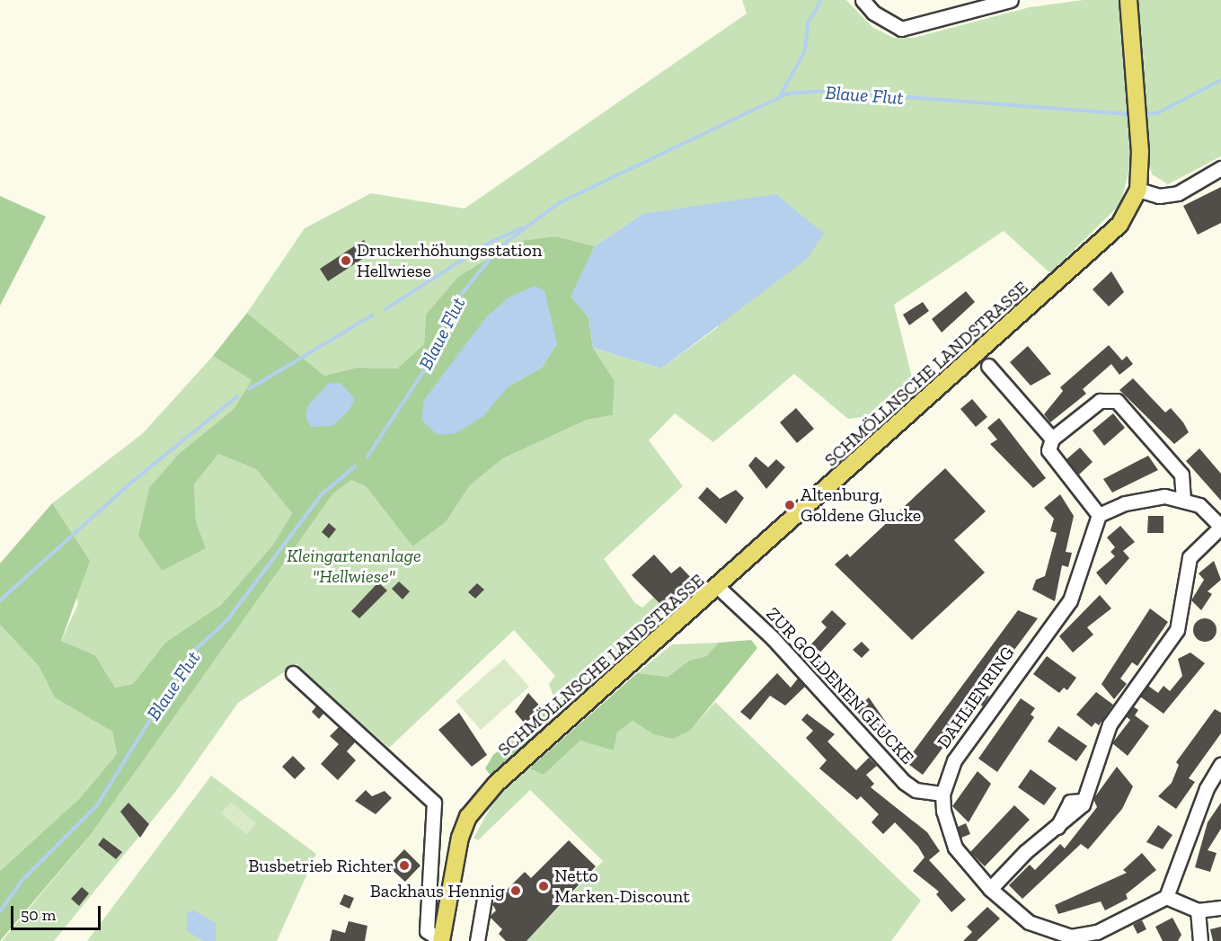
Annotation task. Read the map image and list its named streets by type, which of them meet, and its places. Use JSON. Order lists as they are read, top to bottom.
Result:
{
  "streets": {
    "main road": ["SCHMÖLLNSCHE LANDSTRASSE"],
    "street": ["ZUR GOLDENEN GLUCKE", "DAHLIENRING"]
  },
  "crossings": [
    ["SCHMÖLLNSCHE LANDSTRASSE", "ZUR GOLDENEN GLUCKE"],
    ["ZUR GOLDENEN GLUCKE", "DAHLIENRING"]
  ],
  "water": ["Blaue Flut"],
  "parks": ["Kleingartenanlage \"Hellwiese\""],
  "places": [
    "Druckerhöhungsstation Hellwiese",
    "Altenburg, Goldene Glucke",
    "Busbetrieb Richter",
    "Netto Marken-Discount",
    "Backhaus Hennig"
  ],
  "scale_bar": "50 m"
}
